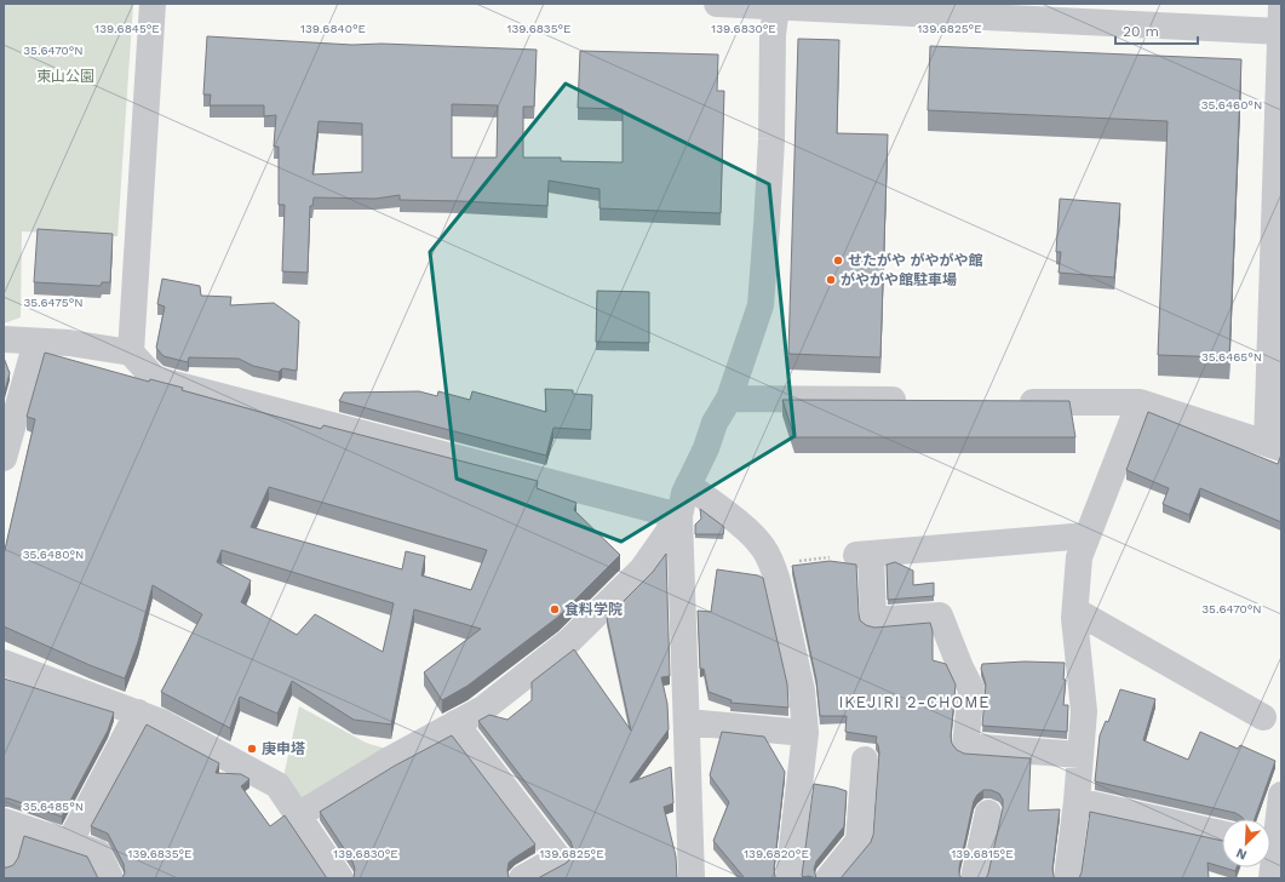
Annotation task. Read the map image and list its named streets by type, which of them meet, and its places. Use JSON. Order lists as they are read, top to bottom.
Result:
{
  "districts": ["IKEJIRI 2-CHOME"],
  "parks": ["東山公園"],
  "places": [
    "せたがや がやがや館",
    "がやがや館駐車場",
    "食料学院",
    "庚申塔"
  ],
  "scale_bar": "20 m",
  "north": "bottom left",
  "coordinates": [
    "139.6845°E",
    "139.6835°E",
    "139.6830°E",
    "139.6825°E",
    "139.6840°E",
    "35.6470°N",
    "35.6460°N",
    "35.6475°N",
    "35.6465°N",
    "35.6480°N",
    "35.6485°N",
    "139.6820°E",
    "139.6815°E"
  ]
}
